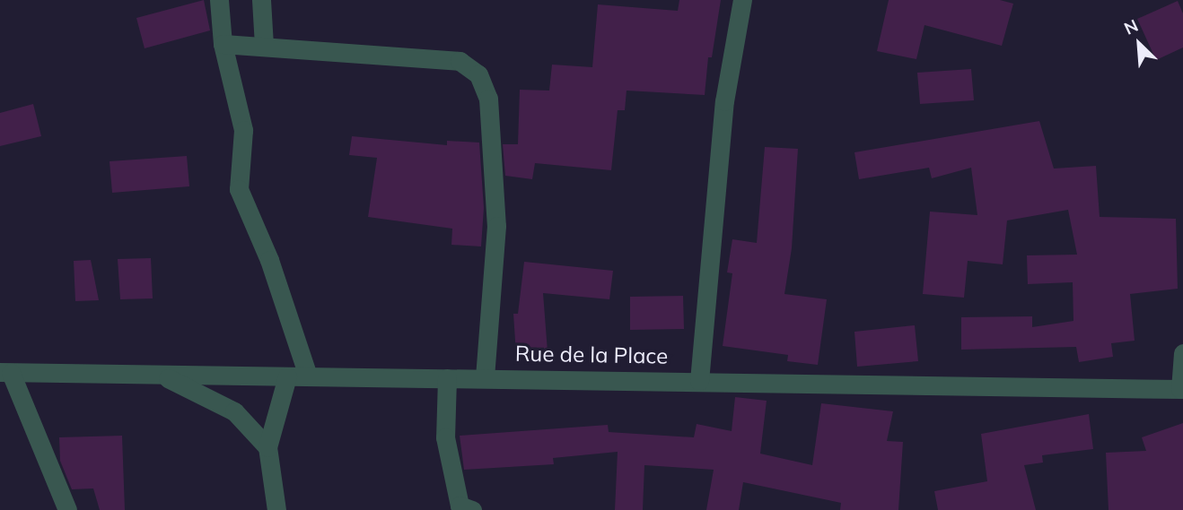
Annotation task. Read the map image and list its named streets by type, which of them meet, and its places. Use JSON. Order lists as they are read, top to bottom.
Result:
{
  "streets": {
    "street": ["Rue de la Place"]
  },
  "north": "top left"
}
